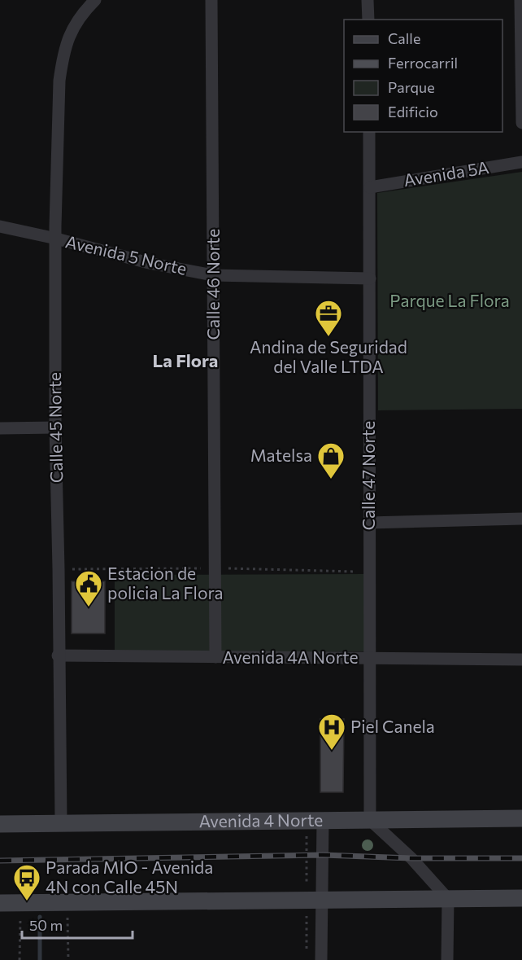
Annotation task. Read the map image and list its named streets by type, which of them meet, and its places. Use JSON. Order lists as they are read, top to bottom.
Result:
{
  "streets": {
    "main road": ["Avenida 4 Norte"],
    "street": [
      "Avenida 5A",
      "Avenida 5 Norte",
      "Calle 46 Norte",
      "Calle 45 Norte",
      "Calle 47 Norte",
      "Avenida 4A Norte"
    ]
  },
  "crossings": [
    ["Avenida 5A", "Calle 47 Norte"],
    ["Avenida 5 Norte", "Calle 46 Norte"],
    ["Avenida 5 Norte", "Calle 45 Norte"],
    ["Avenida 5 Norte", "Calle 47 Norte"],
    ["Calle 46 Norte", "Avenida 4A Norte"],
    ["Calle 45 Norte", "Avenida 4A Norte"],
    ["Calle 45 Norte", "Avenida 4 Norte"],
    ["Calle 47 Norte", "Avenida 4A Norte"],
    ["Calle 47 Norte", "Avenida 4 Norte"]
  ],
  "districts": ["La Flora"],
  "parks": ["Parque La Flora"],
  "places": {
    "office": ["Andina de Seguridad del Valle LTDA"],
    "shop": ["Matelsa"],
    "public building": ["Estacion de policia La Flora"],
    "hospital": ["Piel Canela"],
    "bus stop": ["Parada MIO - Avenida 4N con Calle 45N"]
  },
  "legend": [
    "Calle",
    "Ferrocarril",
    "Parque",
    "Edificio"
  ],
  "scale_bar": "50 m"
}
